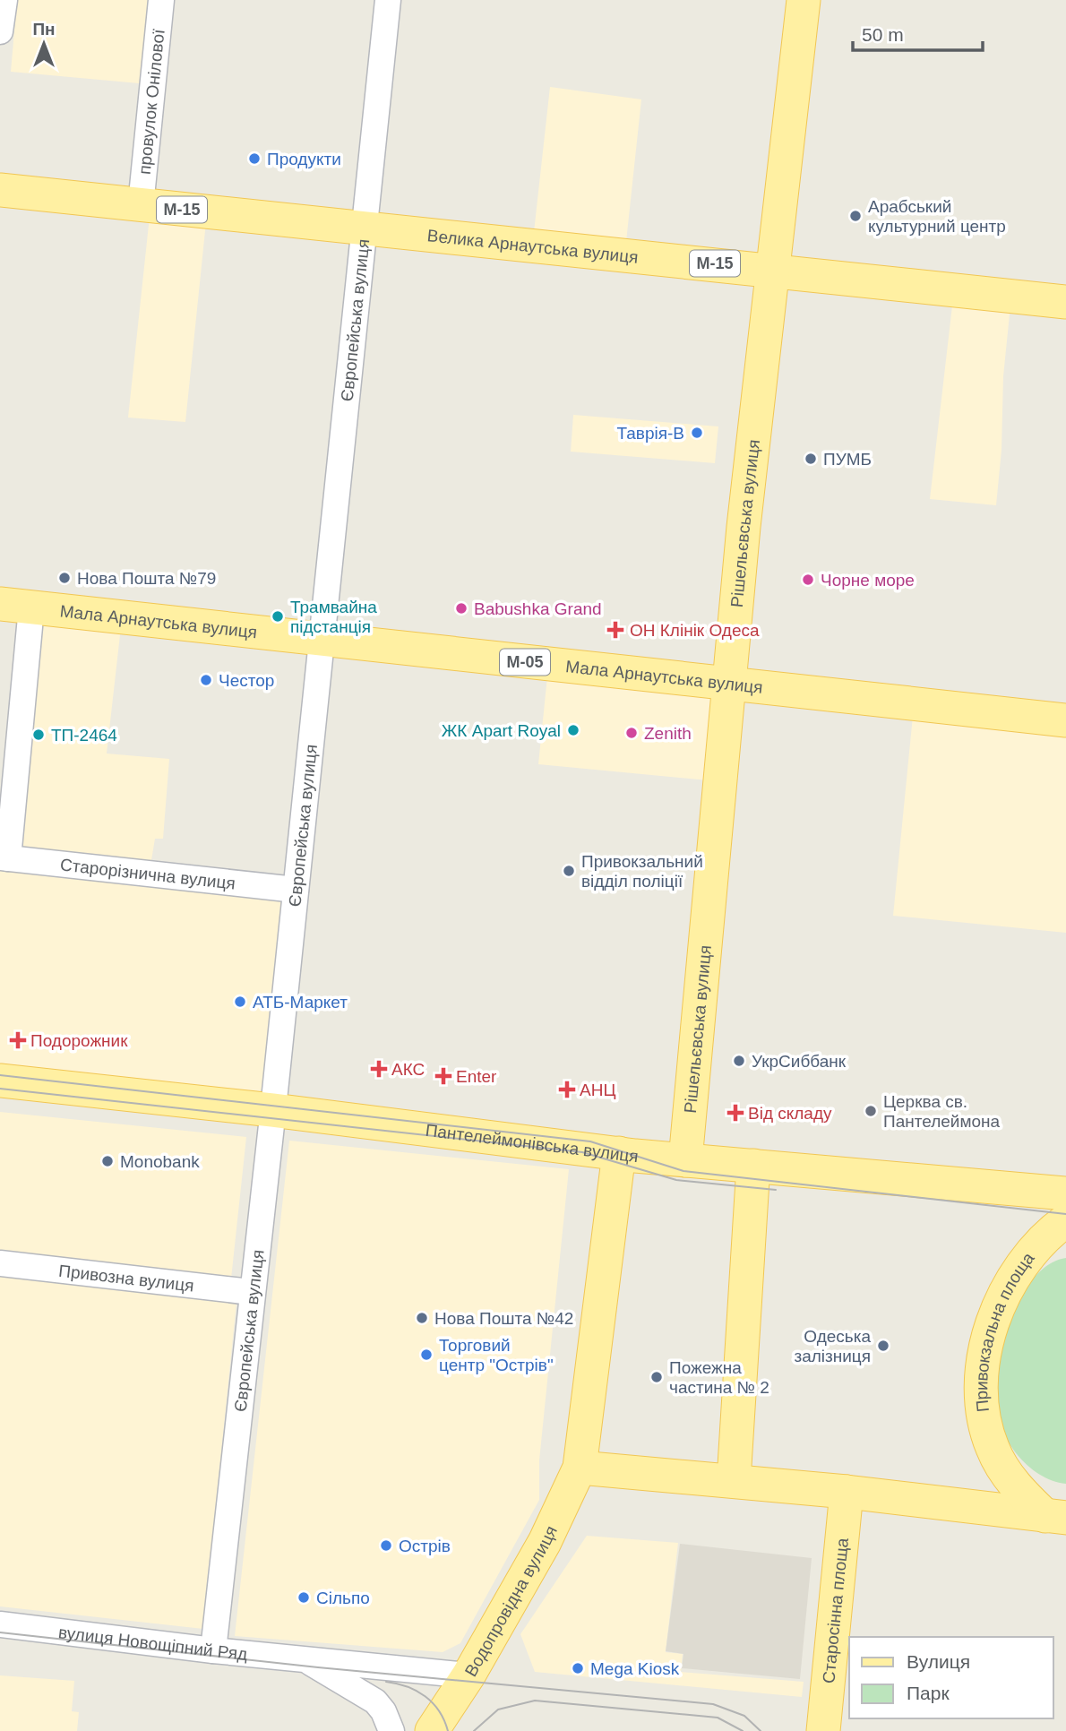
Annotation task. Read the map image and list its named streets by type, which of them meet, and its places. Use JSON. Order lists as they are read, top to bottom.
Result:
{
  "streets": {
    "main road": [
      "М-15",
      "Велика Арнаутська вулиця",
      "Рішельєвська вулиця",
      "Мала Арнаутська вулиця",
      "М-05",
      "Пантелеймонівська вулиця",
      "Привокзальна площа",
      "Водопровідна вулиця",
      "Старосінна площа"
    ],
    "street": [
      "провулок Онілової",
      "Європейська вулиця",
      "Старорізнична вулиця",
      "Привозна вулиця",
      "вулиця Новощіпний Ряд"
    ]
  },
  "crossings": [
    ["провулок Онілової", "Велика Арнаутська вулиця"],
    ["Велика Арнаутська вулиця", "Європейська вулиця"],
    ["Велика Арнаутська вулиця", "Рішельєвська вулиця"],
    ["Європейська вулиця", "Мала Арнаутська вулиця"],
    ["Європейська вулиця", "Старорізнична вулиця"],
    ["Європейська вулиця", "Пантелеймонівська вулиця"],
    ["Європейська вулиця", "Привозна вулиця"],
    ["Європейська вулиця", "вулиця Новощіпний Ряд"],
    ["Рішельєвська вулиця", "Мала Арнаутська вулиця"],
    ["Рішельєвська вулиця", "Пантелеймонівська вулиця"],
    ["Привокзальна площа", "Водопровідна вулиця"],
    ["Привокзальна площа", "Старосінна площа"],
    ["Водопровідна вулиця", "вулиця Новощіпний Ряд"]
  ],
  "places": {
    "other": [
      "Продукти",
      "Арабський культурний центр",
      "Таврія-В",
      "ПУМБ",
      "Нова Пошта №79",
      "Чорне море",
      "Babushka Grand",
      "Трамвайна підстанція",
      "Честор",
      "ЖК Apart Royal",
      "Zenith",
      "ТП-2464",
      "Привокзальний відділ поліції",
      "АТБ-Маркет",
      "УкрСиббанк",
      "Церква св. Пантелеймона",
      "Monobank",
      "Нова Пошта №42",
      "Одеська залізниця",
      "Торговий центр \"Острів\"",
      "Пожежна частина № 2",
      "Острів",
      "Сільпо",
      "Mega Kiosk"
    ],
    "health": [
      "ОН Клінік Одеса",
      "Подорожник",
      "АКС",
      "Enter",
      "АНЦ",
      "Від складу"
    ]
  },
  "legend": ["Вулиця", "Парк"],
  "scale_bar": "50 m",
  "north": "top"
}
